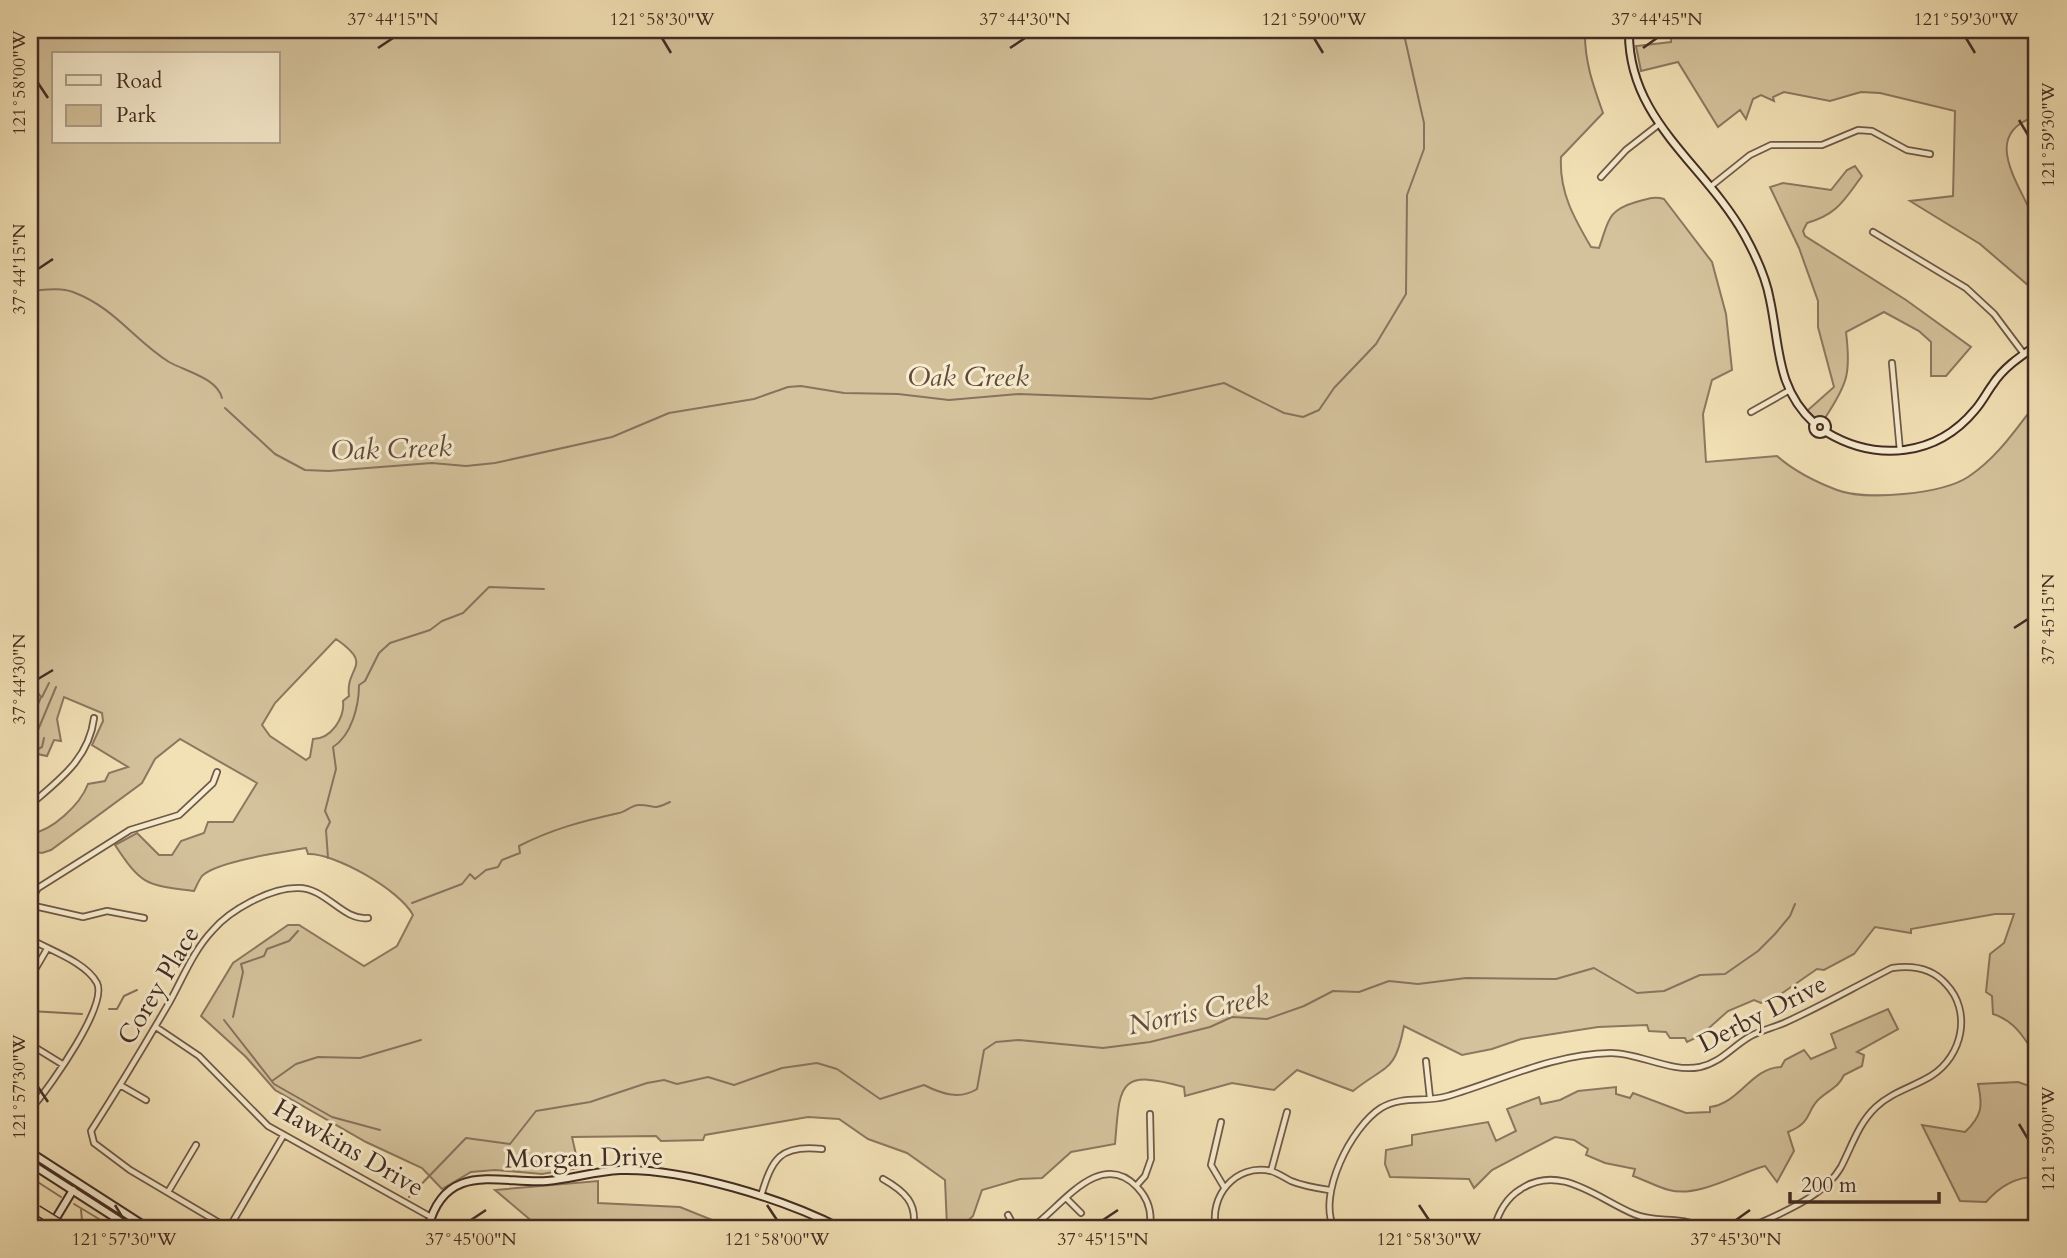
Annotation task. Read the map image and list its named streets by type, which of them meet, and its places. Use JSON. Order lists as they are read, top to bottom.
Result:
{
  "streets": {
    "street": [
      "Corey Place",
      "Derby Drive",
      "Hawkins Drive",
      "Morgan Drive"
    ]
  },
  "crossings": [
    ["Corey Place", "Hawkins Drive"],
    ["Hawkins Drive", "Morgan Drive"]
  ],
  "water": ["Oak Creek", "Norris Creek"],
  "legend": ["Road", "Park"],
  "scale_bar": "200 m",
  "coordinates": [
    "37°44'15\"N",
    "121°58'30\"W",
    "37°44'30\"N",
    "121°59'00\"W",
    "37°44'45\"N",
    "121°59'30\"W",
    "121°58'00\"W",
    "37°45'15\"N",
    "121°57'30\"W",
    "37°45'00\"N",
    "37°45'30\"N"
  ]
}
